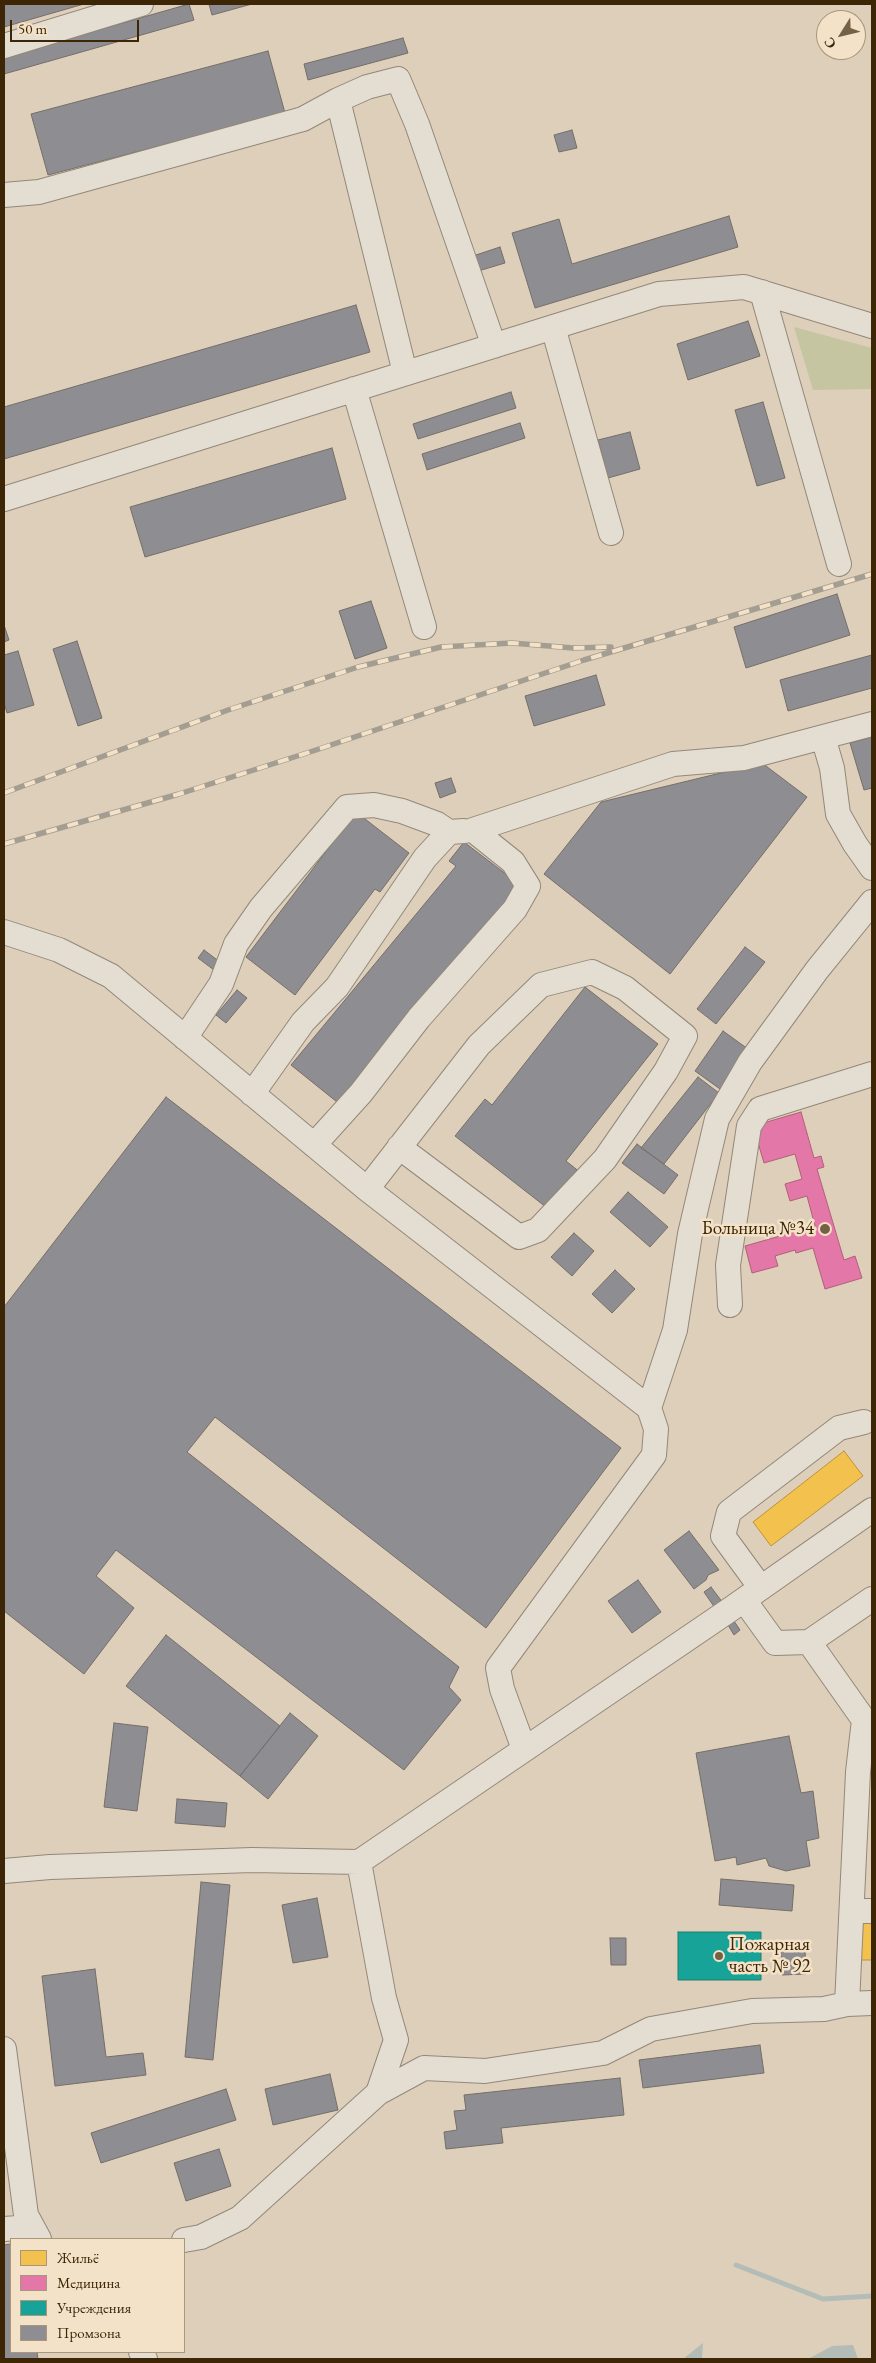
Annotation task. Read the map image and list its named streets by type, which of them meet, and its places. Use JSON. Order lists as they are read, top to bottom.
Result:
{
  "places": ["Больница №34", "Пожарная часть № 92"],
  "legend": [
    "Жильё",
    "Медицина",
    "Учреждения",
    "Промзона"
  ],
  "scale_bar": "50 m",
  "north": "bottom left"
}
